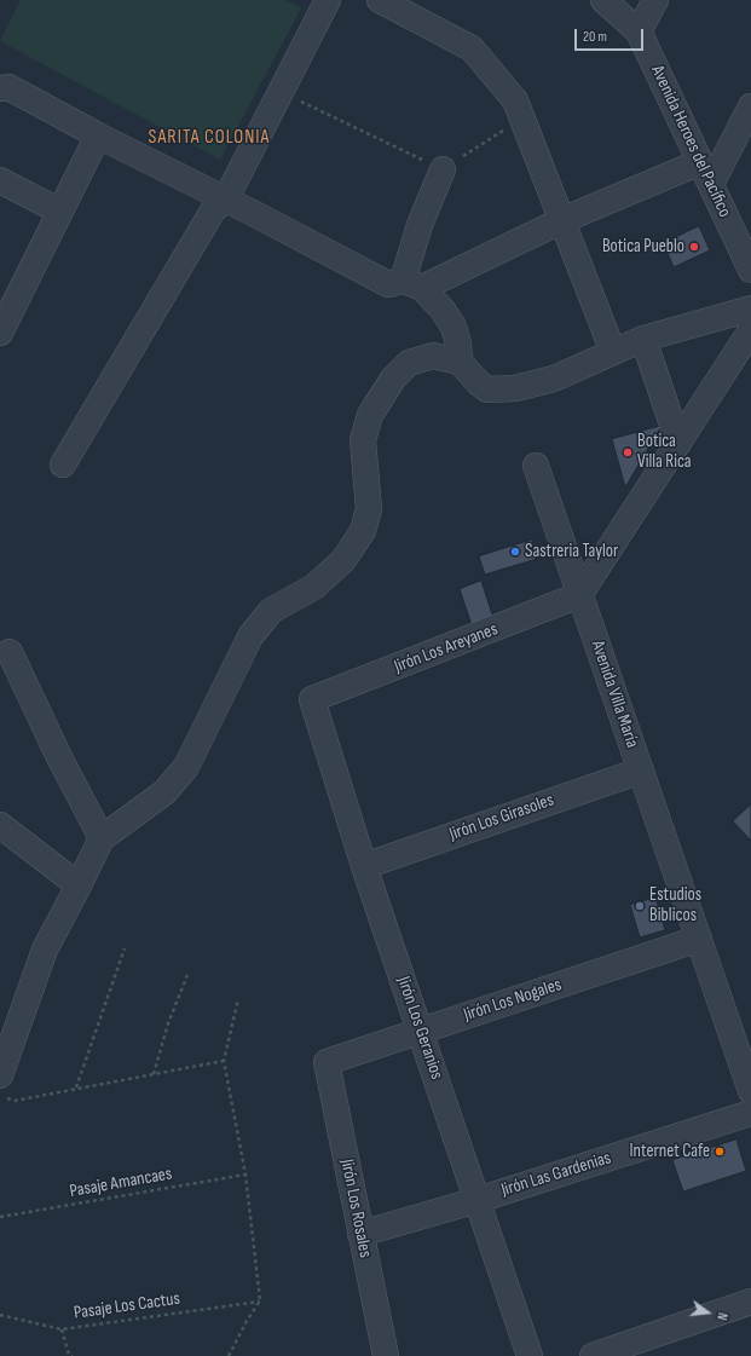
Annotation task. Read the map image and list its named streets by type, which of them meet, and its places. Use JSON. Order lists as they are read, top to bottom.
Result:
{
  "streets": {
    "street": [
      "Avenida Heroes del Pacífico",
      "Jirón Los Areyanes",
      "Avenida Villa María",
      "Jirón Los Girasoles",
      "Jirón Los Nogales",
      "Jirón Los Geranios",
      "Jirón Las Gardenias",
      "Jirón Los Rosales"
    ],
    "path": ["Pasaje Amancaes", "Pasaje Los Cactus"]
  },
  "crossings": [
    ["Jirón Los Areyanes", "Avenida Villa María"],
    ["Jirón Los Areyanes", "Jirón Los Geranios"],
    ["Avenida Villa María", "Jirón Los Girasoles"],
    ["Avenida Villa María", "Jirón Los Nogales"],
    ["Jirón Los Girasoles", "Jirón Los Geranios"],
    ["Jirón Los Nogales", "Jirón Los Geranios"],
    ["Jirón Los Nogales", "Jirón Los Rosales"],
    ["Jirón Los Geranios", "Jirón Las Gardenias"],
    ["Jirón Las Gardenias", "Jirón Los Rosales"]
  ],
  "districts": ["SARITA COLONIA"],
  "places": [
    "Botica Pueblo",
    "Botica Villa Rica",
    "Sastreria Taylor",
    "Estudios Biblicos",
    "Internet Cafe"
  ],
  "scale_bar": "20 m",
  "north": "right"
}
